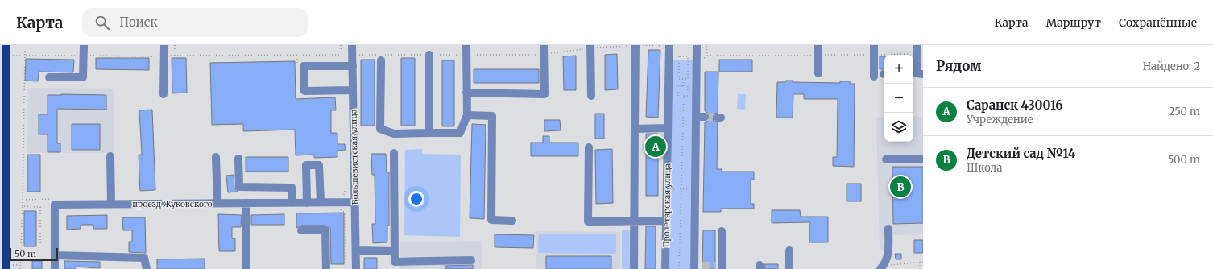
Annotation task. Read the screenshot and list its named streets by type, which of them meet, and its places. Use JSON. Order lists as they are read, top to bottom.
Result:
{
  "streets": {
    "street": ["Большевистская улица", "проезд Жуковского", "Пролетарская улица"]
  },
  "crossings": [
    ["Большевистская улица", "проезд Жуковского"]
  ],
  "scale_bar": "50 m",
  "page": {
    "header": "Карта",
    "search": "Поиск",
    "nav": ["Карта", "Маршрут", "Сохранённые"],
    "heading": ["Рядом", "Найдено: 2"],
    "map_buttons": ["+", "−"],
    "list": [
      {
        "mark": "A",
        "name": "Саранск 430016",
        "note": "Учреждение",
        "value": "250 m"
      },
      {
        "mark": "B",
        "name": "Детский сад №14",
        "note": "Школа",
        "value": "500 m"
      }
    ],
    "pins": ["A", "B"],
    "scale": "50 m"
  }
}
